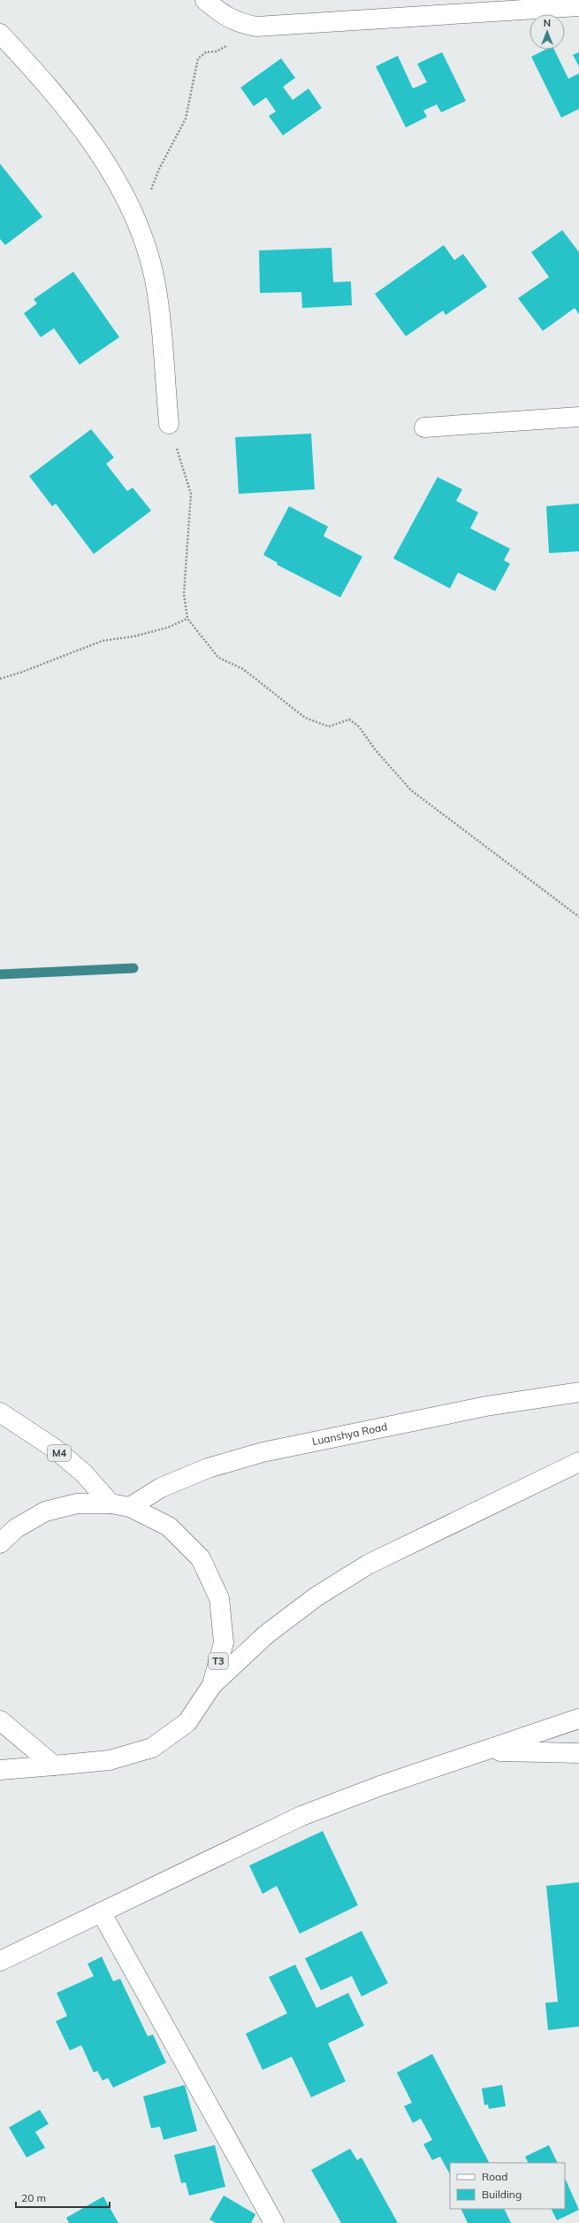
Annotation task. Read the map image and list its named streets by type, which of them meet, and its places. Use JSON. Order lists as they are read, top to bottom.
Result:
{
  "streets": {
    "main road": ["Luanshya Road", "M4", "T3"]
  },
  "crossings": [
    ["Luanshya Road", "T3"],
    ["M4", "T3"]
  ],
  "legend": ["Road", "Building"],
  "scale_bar": "20 m",
  "north": "top"
}
